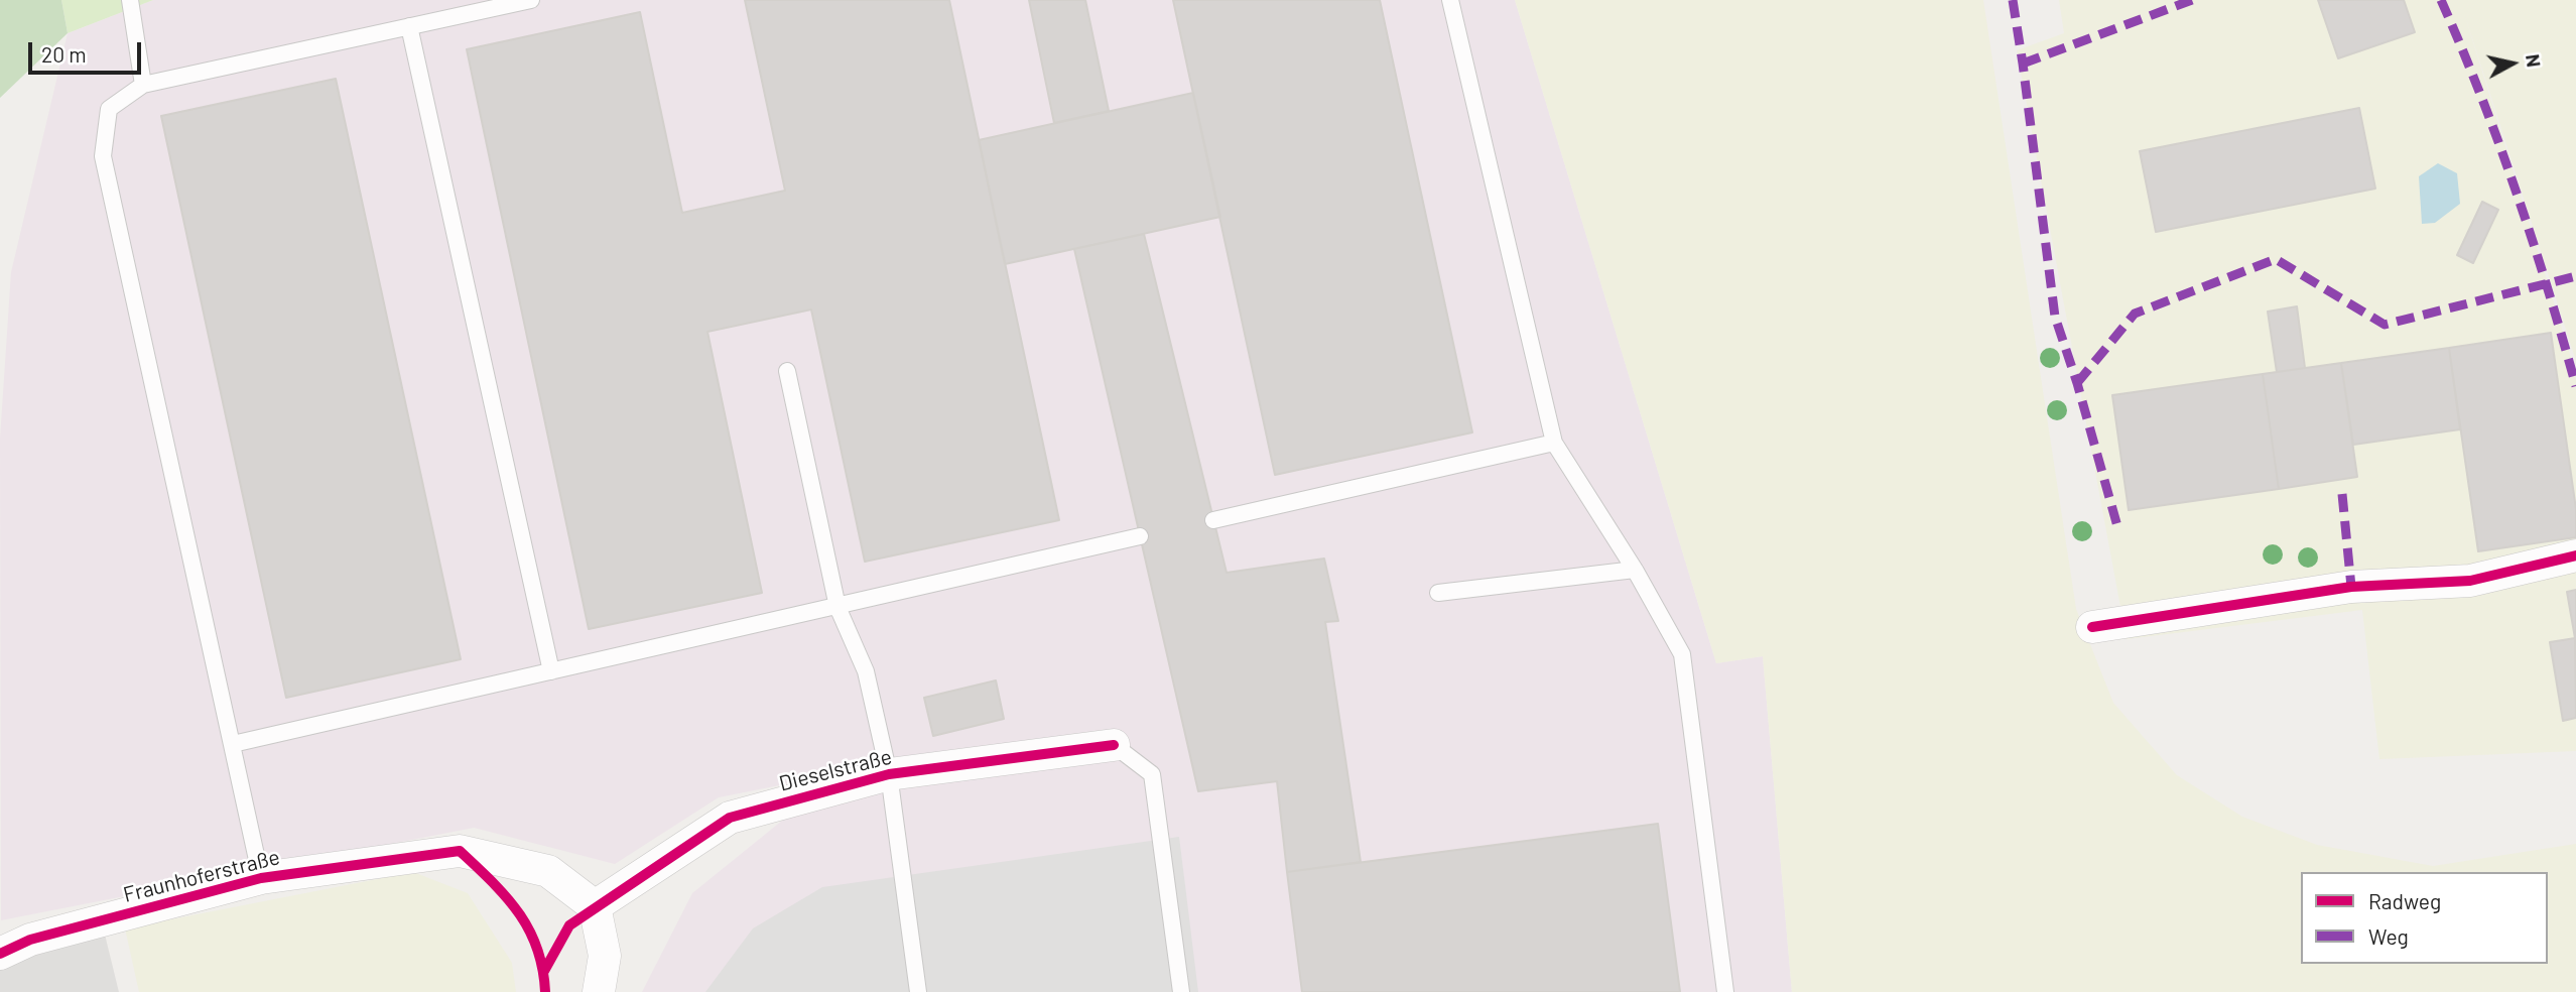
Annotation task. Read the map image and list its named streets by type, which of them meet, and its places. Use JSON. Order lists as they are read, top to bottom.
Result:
{
  "streets": {
    "street": ["Dieselstraße", "Fraunhoferstraße"]
  },
  "crossings": [
    ["Dieselstraße", "Fraunhoferstraße"]
  ],
  "legend": ["Radweg", "Weg"],
  "scale_bar": "20 m",
  "north": "right"
}
